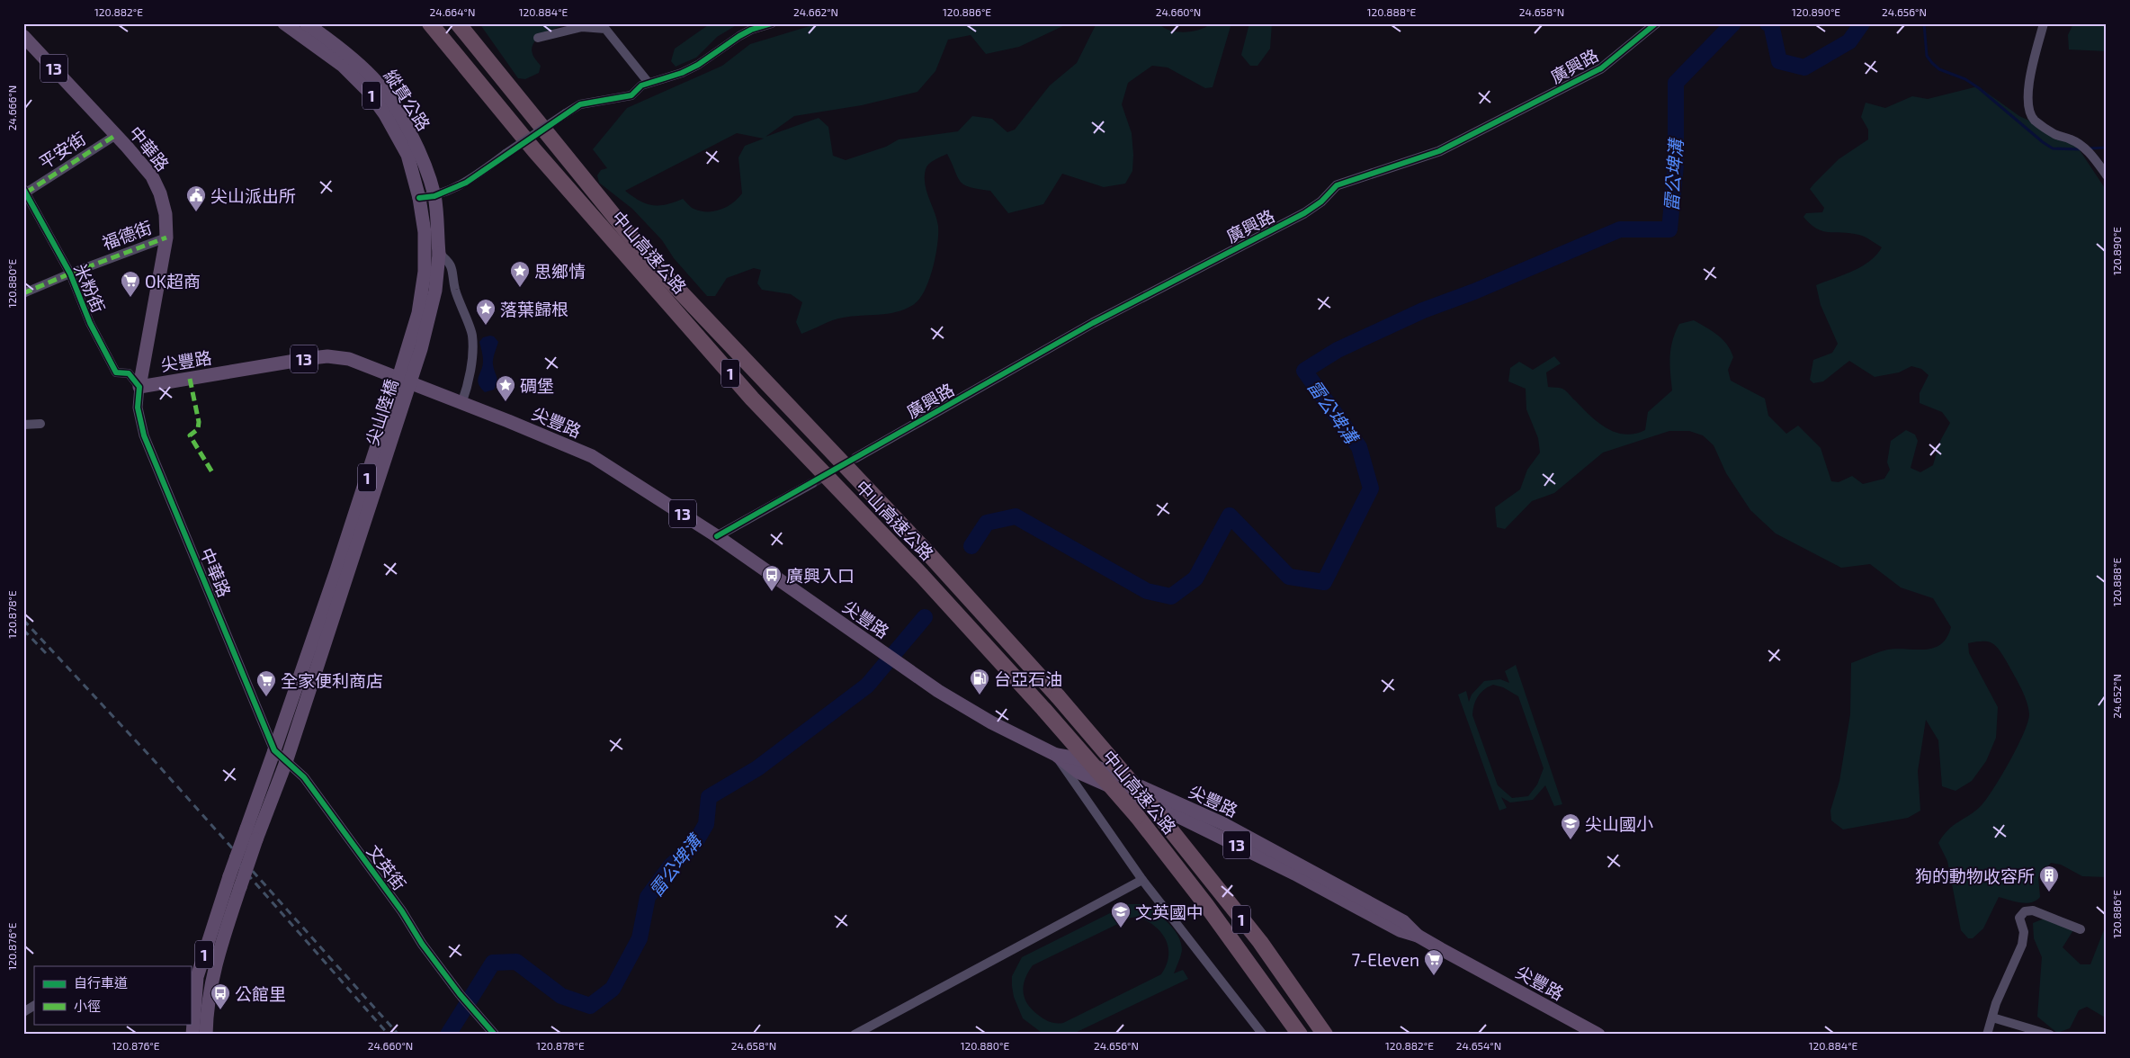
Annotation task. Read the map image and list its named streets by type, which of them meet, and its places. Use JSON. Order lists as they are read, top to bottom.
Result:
{
  "streets": {
    "highway": ["1", "中山高速公路"],
    "main road": [
      "13",
      "縱貫公路",
      "中華路",
      "尖豐路",
      "尖山陸橋"
    ],
    "street": [
      "廣興路",
      "平安街",
      "福德街",
      "米粉街",
      "文英街"
    ]
  },
  "crossings": [
    ["1", "中華路"],
    ["1", "尖山陸橋"],
    ["1", "文英街"],
    ["縱貫公路", "尖山陸橋"],
    ["中華路", "平安街"],
    ["中華路", "福德街"],
    ["中華路", "米粉街"],
    ["中華路", "尖豐路"],
    ["中華路", "尖山陸橋"],
    ["中華路", "文英街"],
    ["平安街", "米粉街"],
    ["福德街", "米粉街"],
    ["米粉街", "尖豐路"],
    ["尖山陸橋", "文英街"]
  ],
  "water": ["雷公埤溝"],
  "places": {
    "public building": ["尖山派出所"],
    "place": ["思鄉情", "落葉歸根", "碉堡"],
    "supermarket": ["OK超商", "全家便利商店", "7-Eleven"],
    "bus stop": ["廣興入口", "公館里"],
    "fuel station": ["台亞石油"],
    "school or university": ["尖山國小", "文英國中"],
    "building": ["狗的動物收容所"]
  },
  "legend": ["自行車道", "小徑"],
  "coordinates": [
    "120.882°E",
    "24.664°N",
    "120.884°E",
    "24.662°N",
    "120.886°E",
    "24.660°N",
    "120.888°E",
    "24.658°N",
    "120.890°E",
    "24.656°N",
    "24.666°N",
    "120.880°E",
    "120.878°E",
    "24.652°N",
    "120.876°E",
    "24.654°N"
  ]
}
